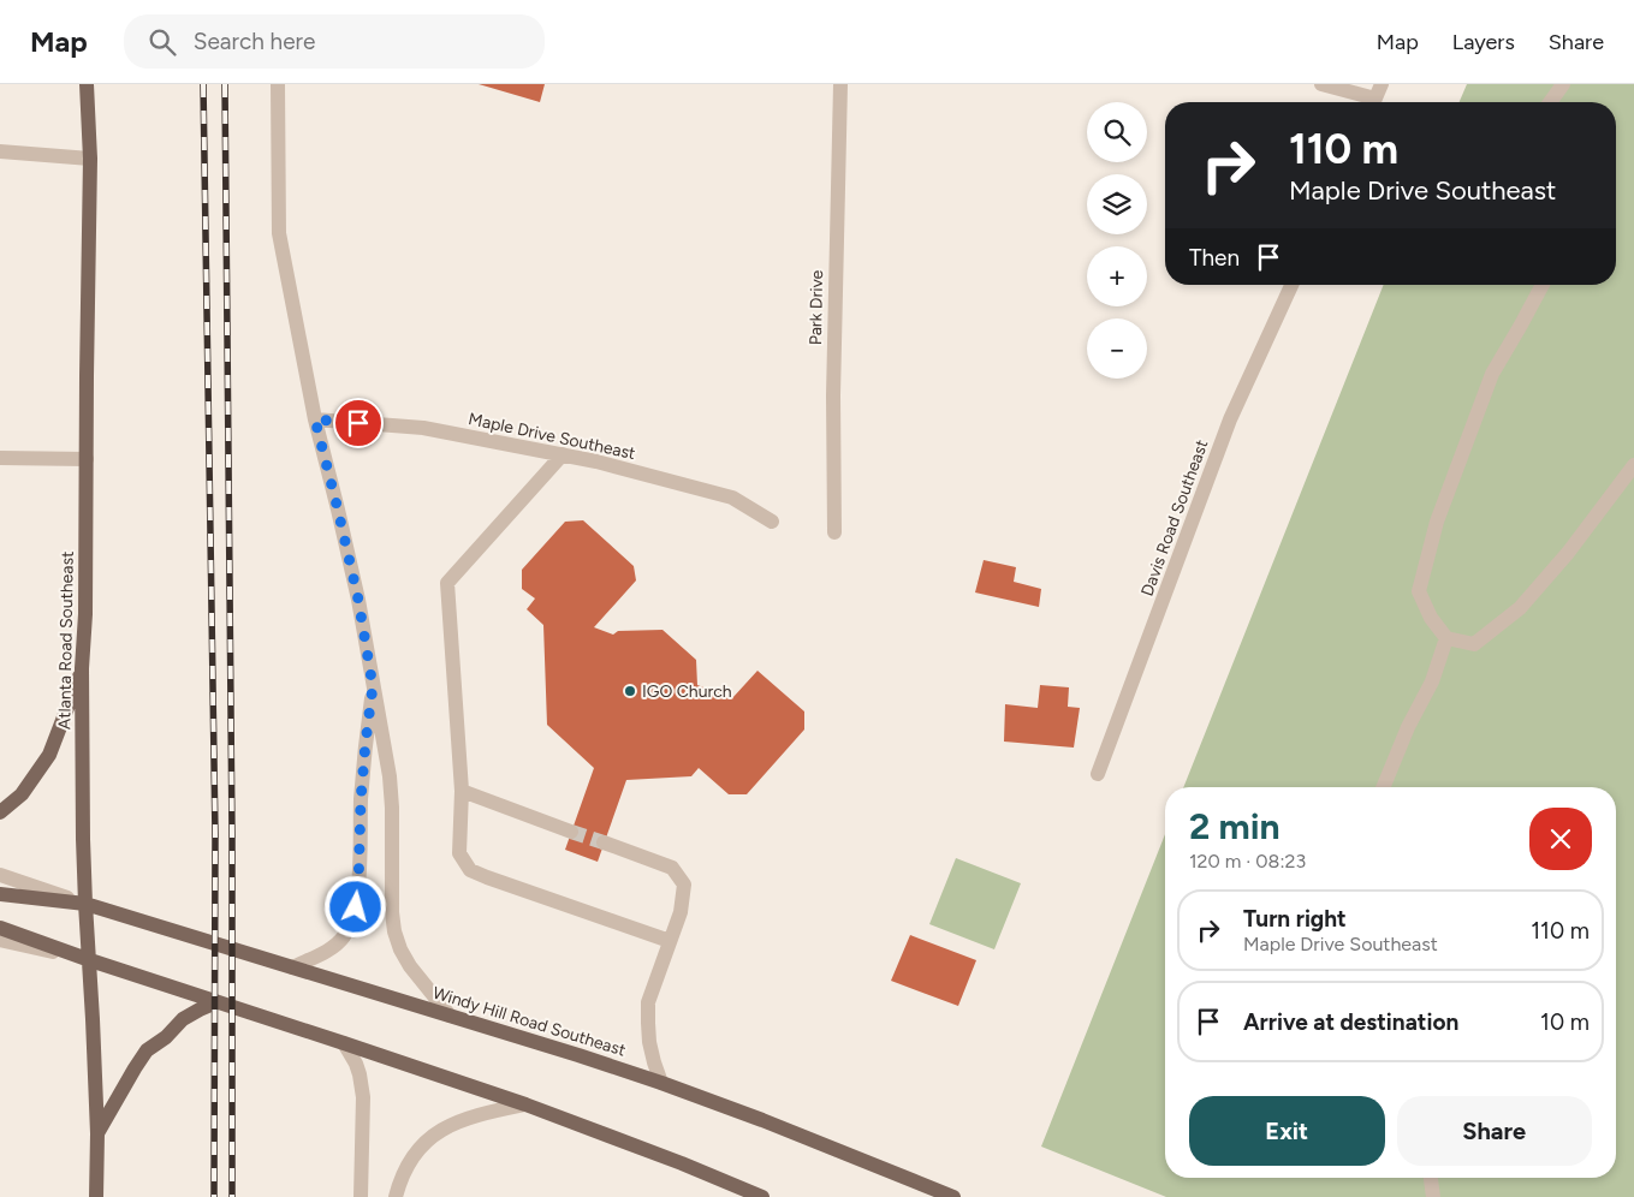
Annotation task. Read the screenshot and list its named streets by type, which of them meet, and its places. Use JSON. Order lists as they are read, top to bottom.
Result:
{
  "streets": {
    "main road": ["Atlanta Road Southeast", "Windy Hill Road Southeast"],
    "street": ["Park Drive", "Maple Drive Southeast", "Davis Road Southeast"]
  },
  "crossings": [
    ["Atlanta Road Southeast", "Windy Hill Road Southeast"]
  ],
  "places": ["IGO Church"],
  "page": {
    "header": "Map",
    "search": "Search here",
    "nav": ["Map", "Layers", "Share"],
    "map_buttons": ["+", "−"],
    "turn": ["110 m", "Maple Drive Southeast"],
    "then": "Then",
    "heading": ["2 min", "120 m · 08:23"],
    "list": [
      {
        "name": "Turn right",
        "note": "Maple Drive Southeast",
        "value": "110 m"
      },
      {
        "name": "Arrive at destination",
        "value": "10 m"
      }
    ],
    "buttons": ["Exit", "Share"]
  }
}
